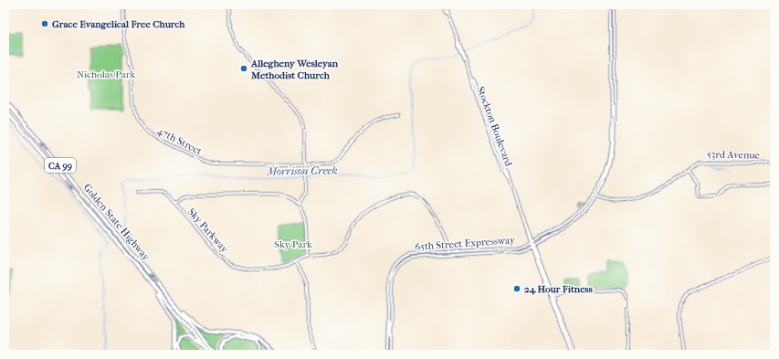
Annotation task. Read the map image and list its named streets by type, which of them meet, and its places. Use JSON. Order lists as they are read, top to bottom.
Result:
{
  "streets": {
    "highway": ["CA 99", "Golden State Highway"],
    "street": [
      "Stockton Boulevard",
      "47th Street",
      "53rd Avenue",
      "Sky Parkway",
      "65th Street Expressway"
    ]
  },
  "crossings": [
    ["Stockton Boulevard", "65th Street Expressway"],
    ["53rd Avenue", "65th Street Expressway"],
    ["Sky Parkway", "65th Street Expressway"]
  ],
  "water": ["Morrison Creek"],
  "parks": ["Nicholas Park", "Sky Park"],
  "places": ["Grace Evangelical Free Church", "Allegheny Wesleyan Methodist Church", "24 Hour Fitness"]
}
